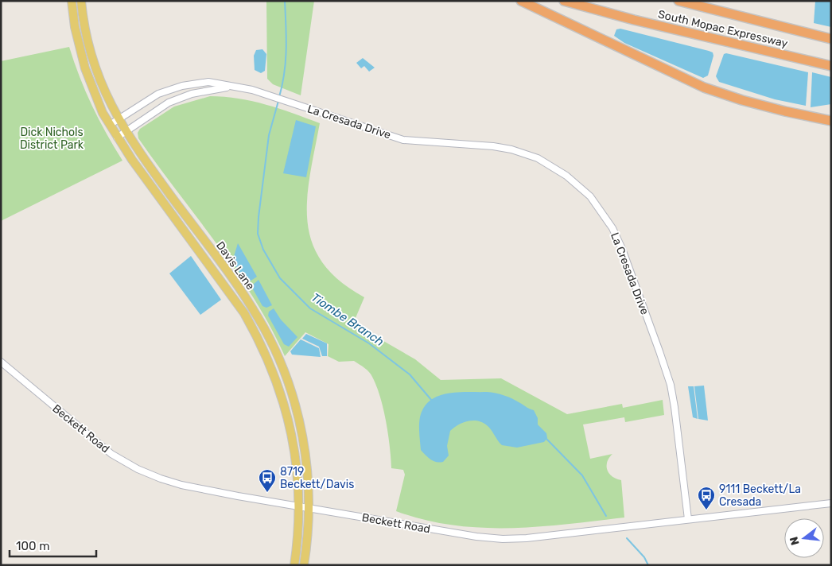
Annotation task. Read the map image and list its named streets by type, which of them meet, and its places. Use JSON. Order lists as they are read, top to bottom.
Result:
{
  "streets": {
    "highway": ["South Mopac Expressway"],
    "main road": ["Davis Lane"],
    "street": ["La Cresada Drive", "Beckett Road"]
  },
  "crossings": [
    ["La Cresada Drive", "Davis Lane"],
    ["La Cresada Drive", "Beckett Road"],
    ["Davis Lane", "Beckett Road"]
  ],
  "water": ["Tiombe Branch"],
  "parks": ["Dick Nichols District Park"],
  "places": {
    "bus stop": ["8719 Beckett/Davis", "9111 Beckett/La Cresada"]
  },
  "scale_bar": "100 m",
  "north": "left"
}
